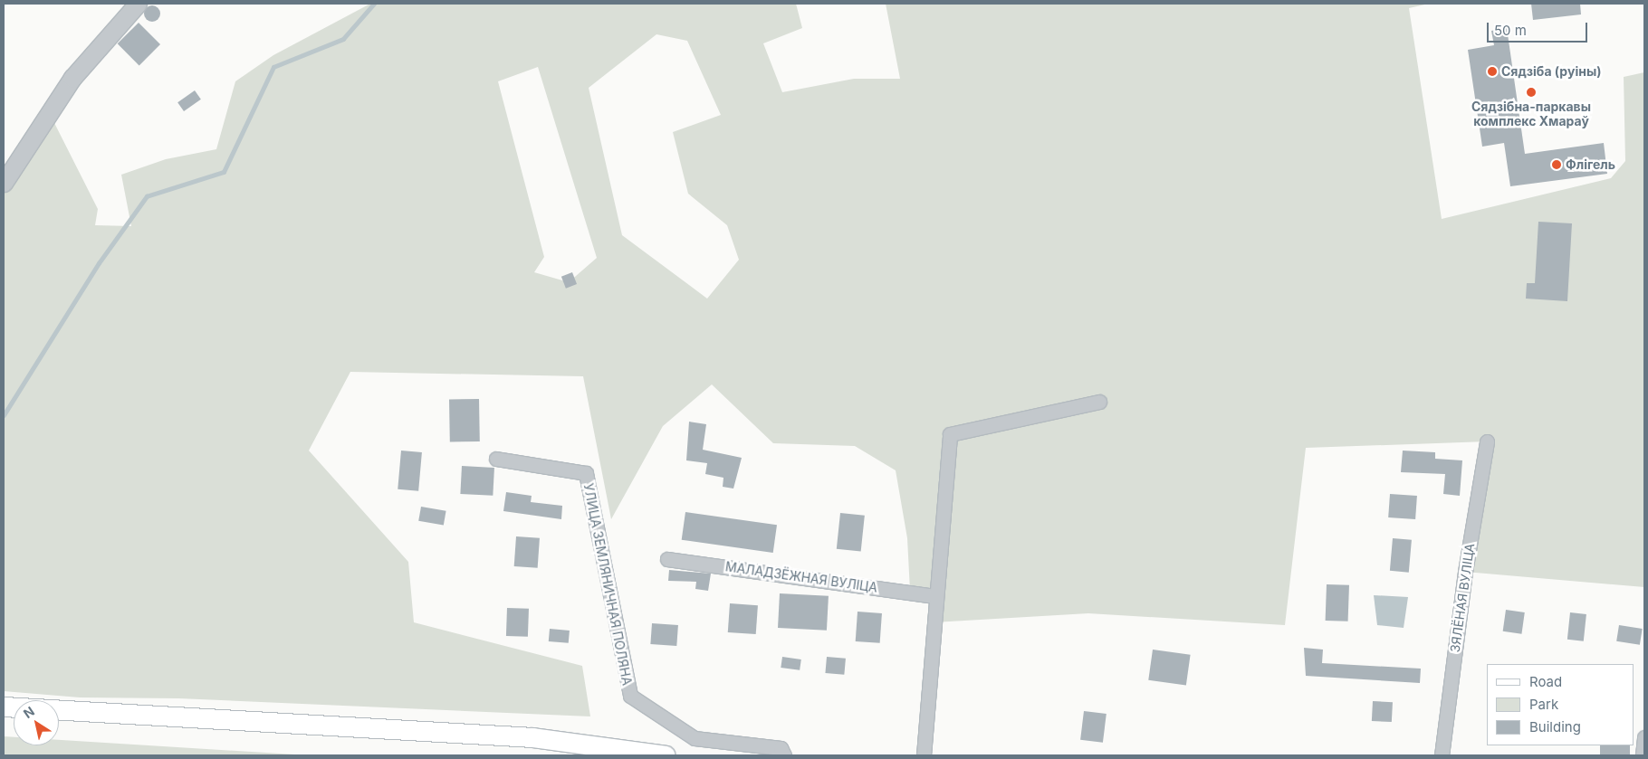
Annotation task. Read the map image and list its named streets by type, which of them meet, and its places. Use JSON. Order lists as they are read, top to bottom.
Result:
{
  "streets": {
    "street": ["МАЛАДЗЁЖНАЯ ВУЛІЦА", "УЛИЦА ЗЕМЛЯНИЧНАЯ ПОЛЯНА", "ЗЯЛЁНАЯ ВУЛІЦА"]
  },
  "places": ["Сядзіба (руіны)", "Сядзібна-паркавы комплекс Хмараў", "Флігель"],
  "legend": ["Road", "Park", "Building"],
  "scale_bar": "50 m",
  "north": "top left"
}
